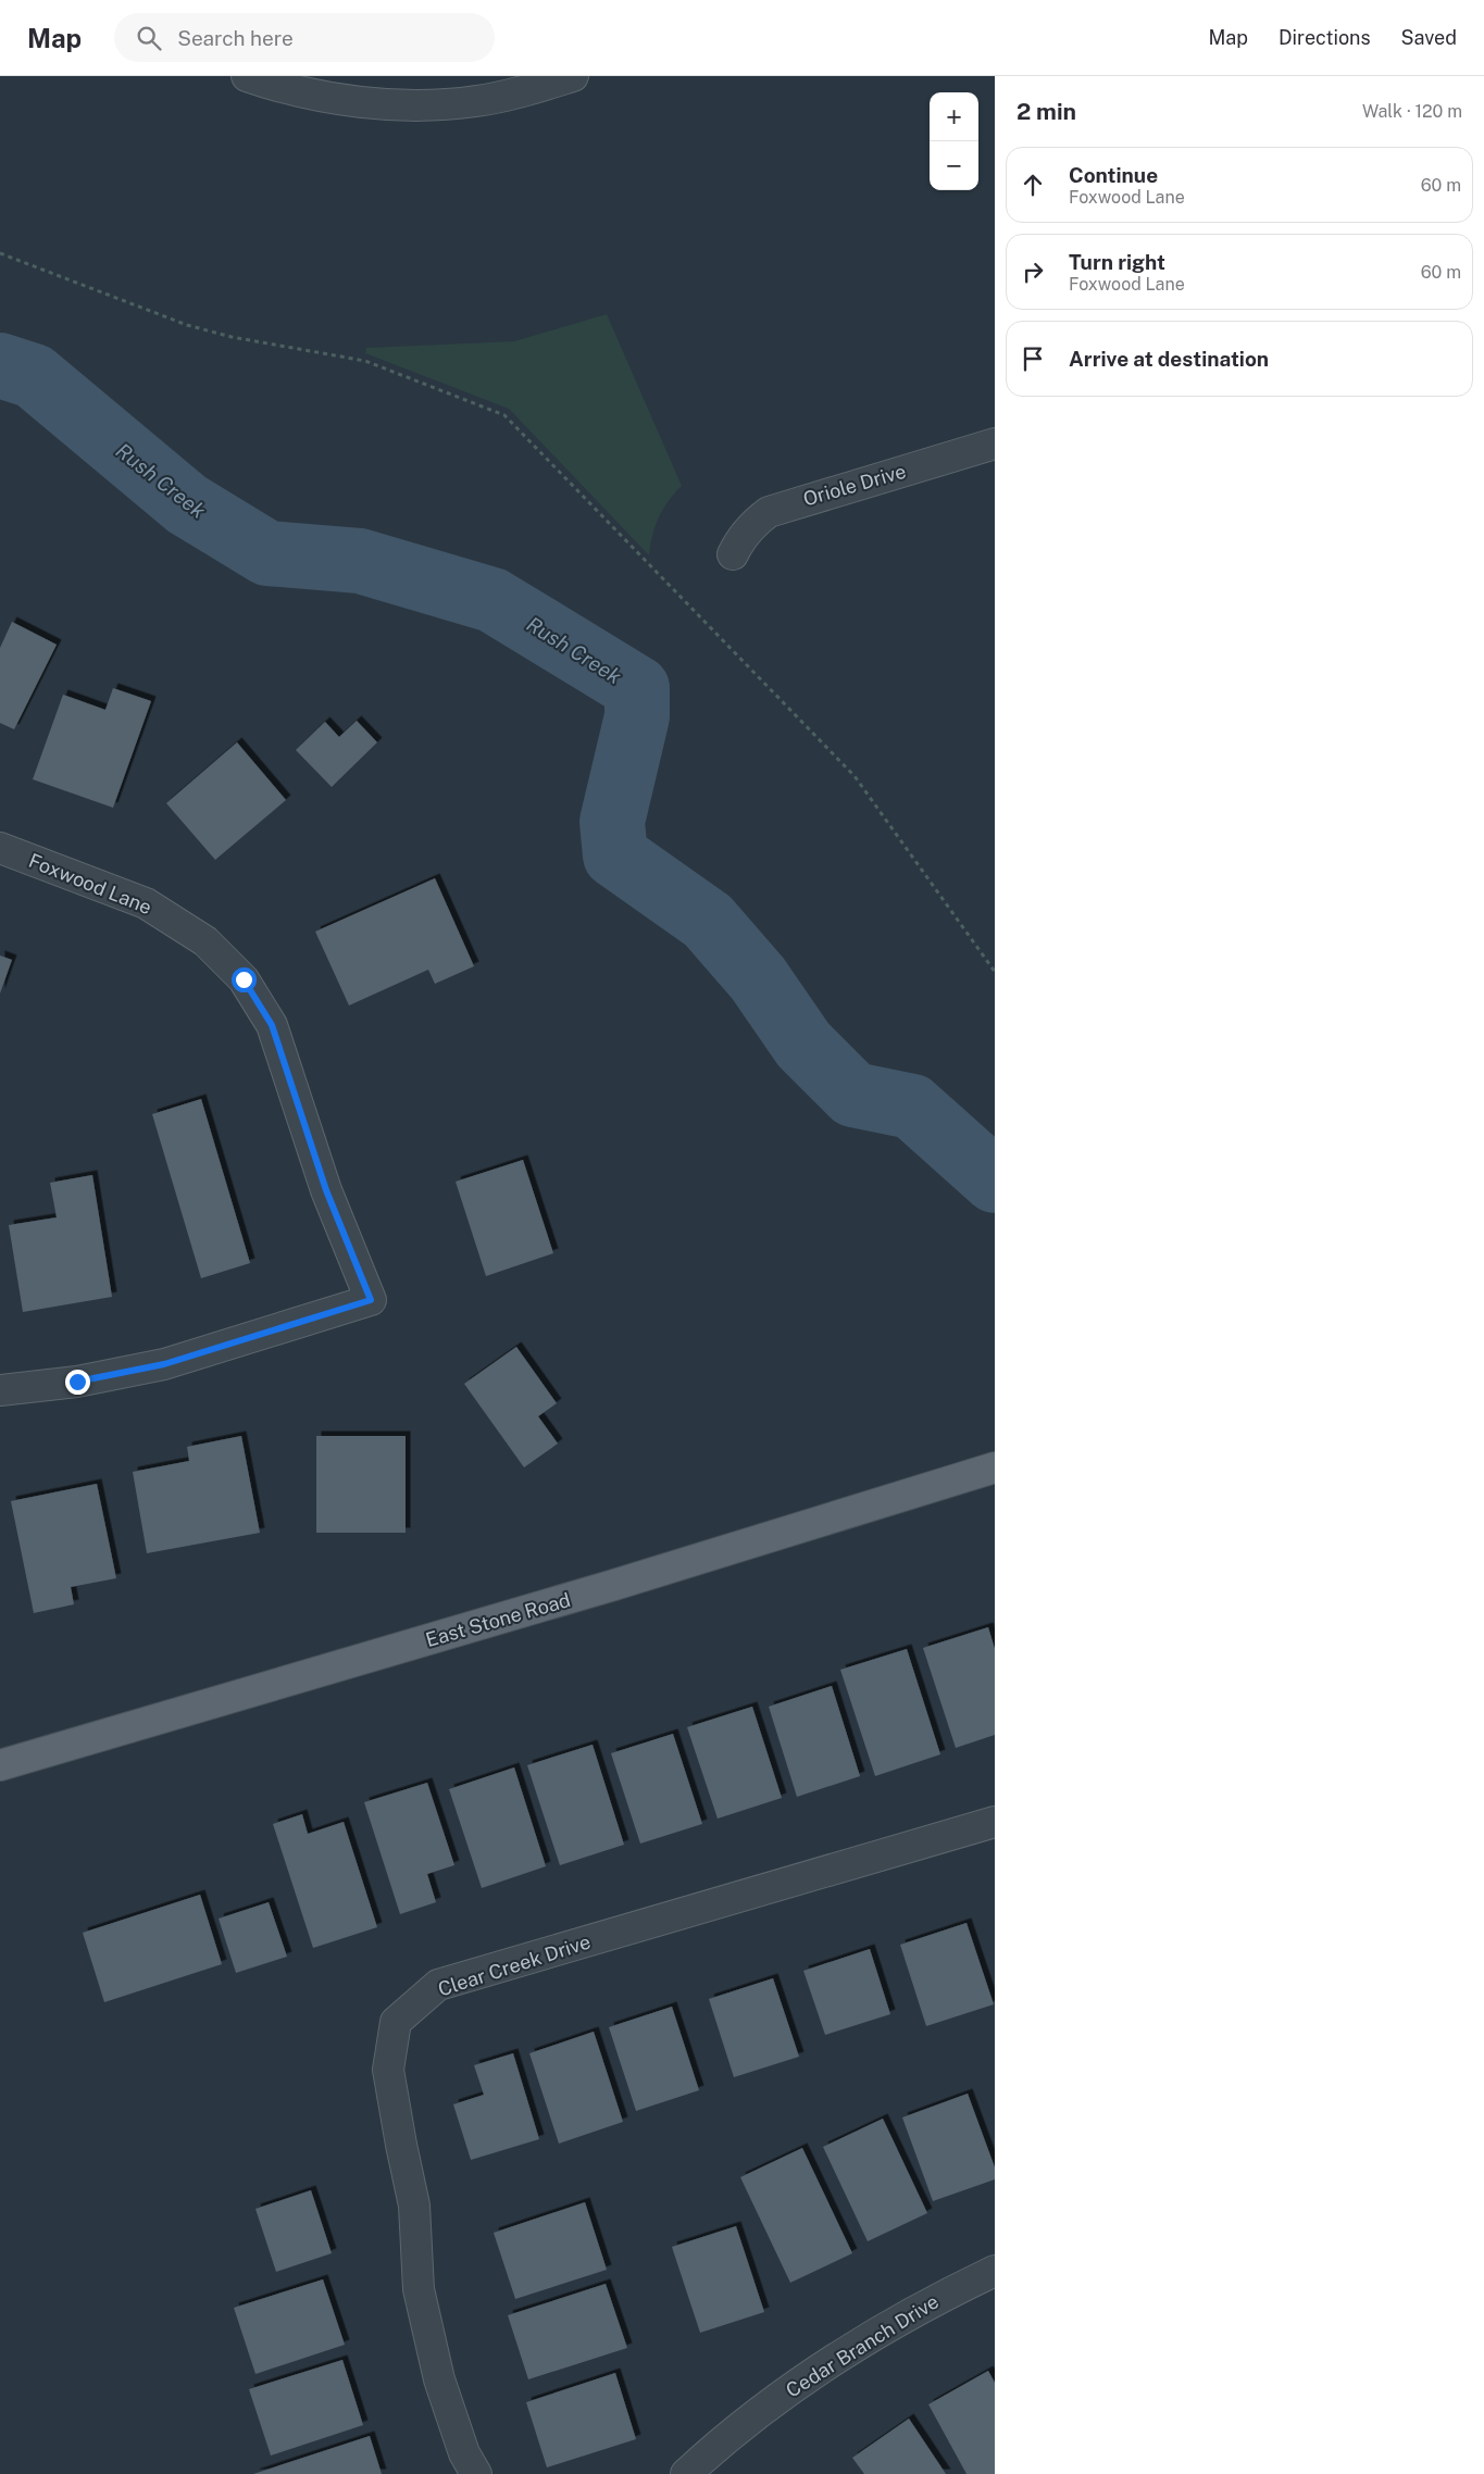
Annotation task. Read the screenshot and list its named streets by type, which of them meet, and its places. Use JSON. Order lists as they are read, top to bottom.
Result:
{
  "streets": {
    "main road": ["East Stone Road"],
    "street": [
      "Oriole Drive",
      "Foxwood Lane",
      "Clear Creek Drive",
      "Cedar Branch Drive"
    ]
  },
  "water": ["Rush Creek"],
  "page": {
    "header": "Map",
    "search": "Search here",
    "nav": ["Map", "Directions", "Saved"],
    "heading": ["2 min", "Walk · 120 m"],
    "map_buttons": ["+", "−"],
    "list": [
      ["Continue", "Foxwood Lane", "60 m"],
      ["Turn right", "Foxwood Lane", "60 m"],
      "Arrive at destination"
    ]
  }
}
